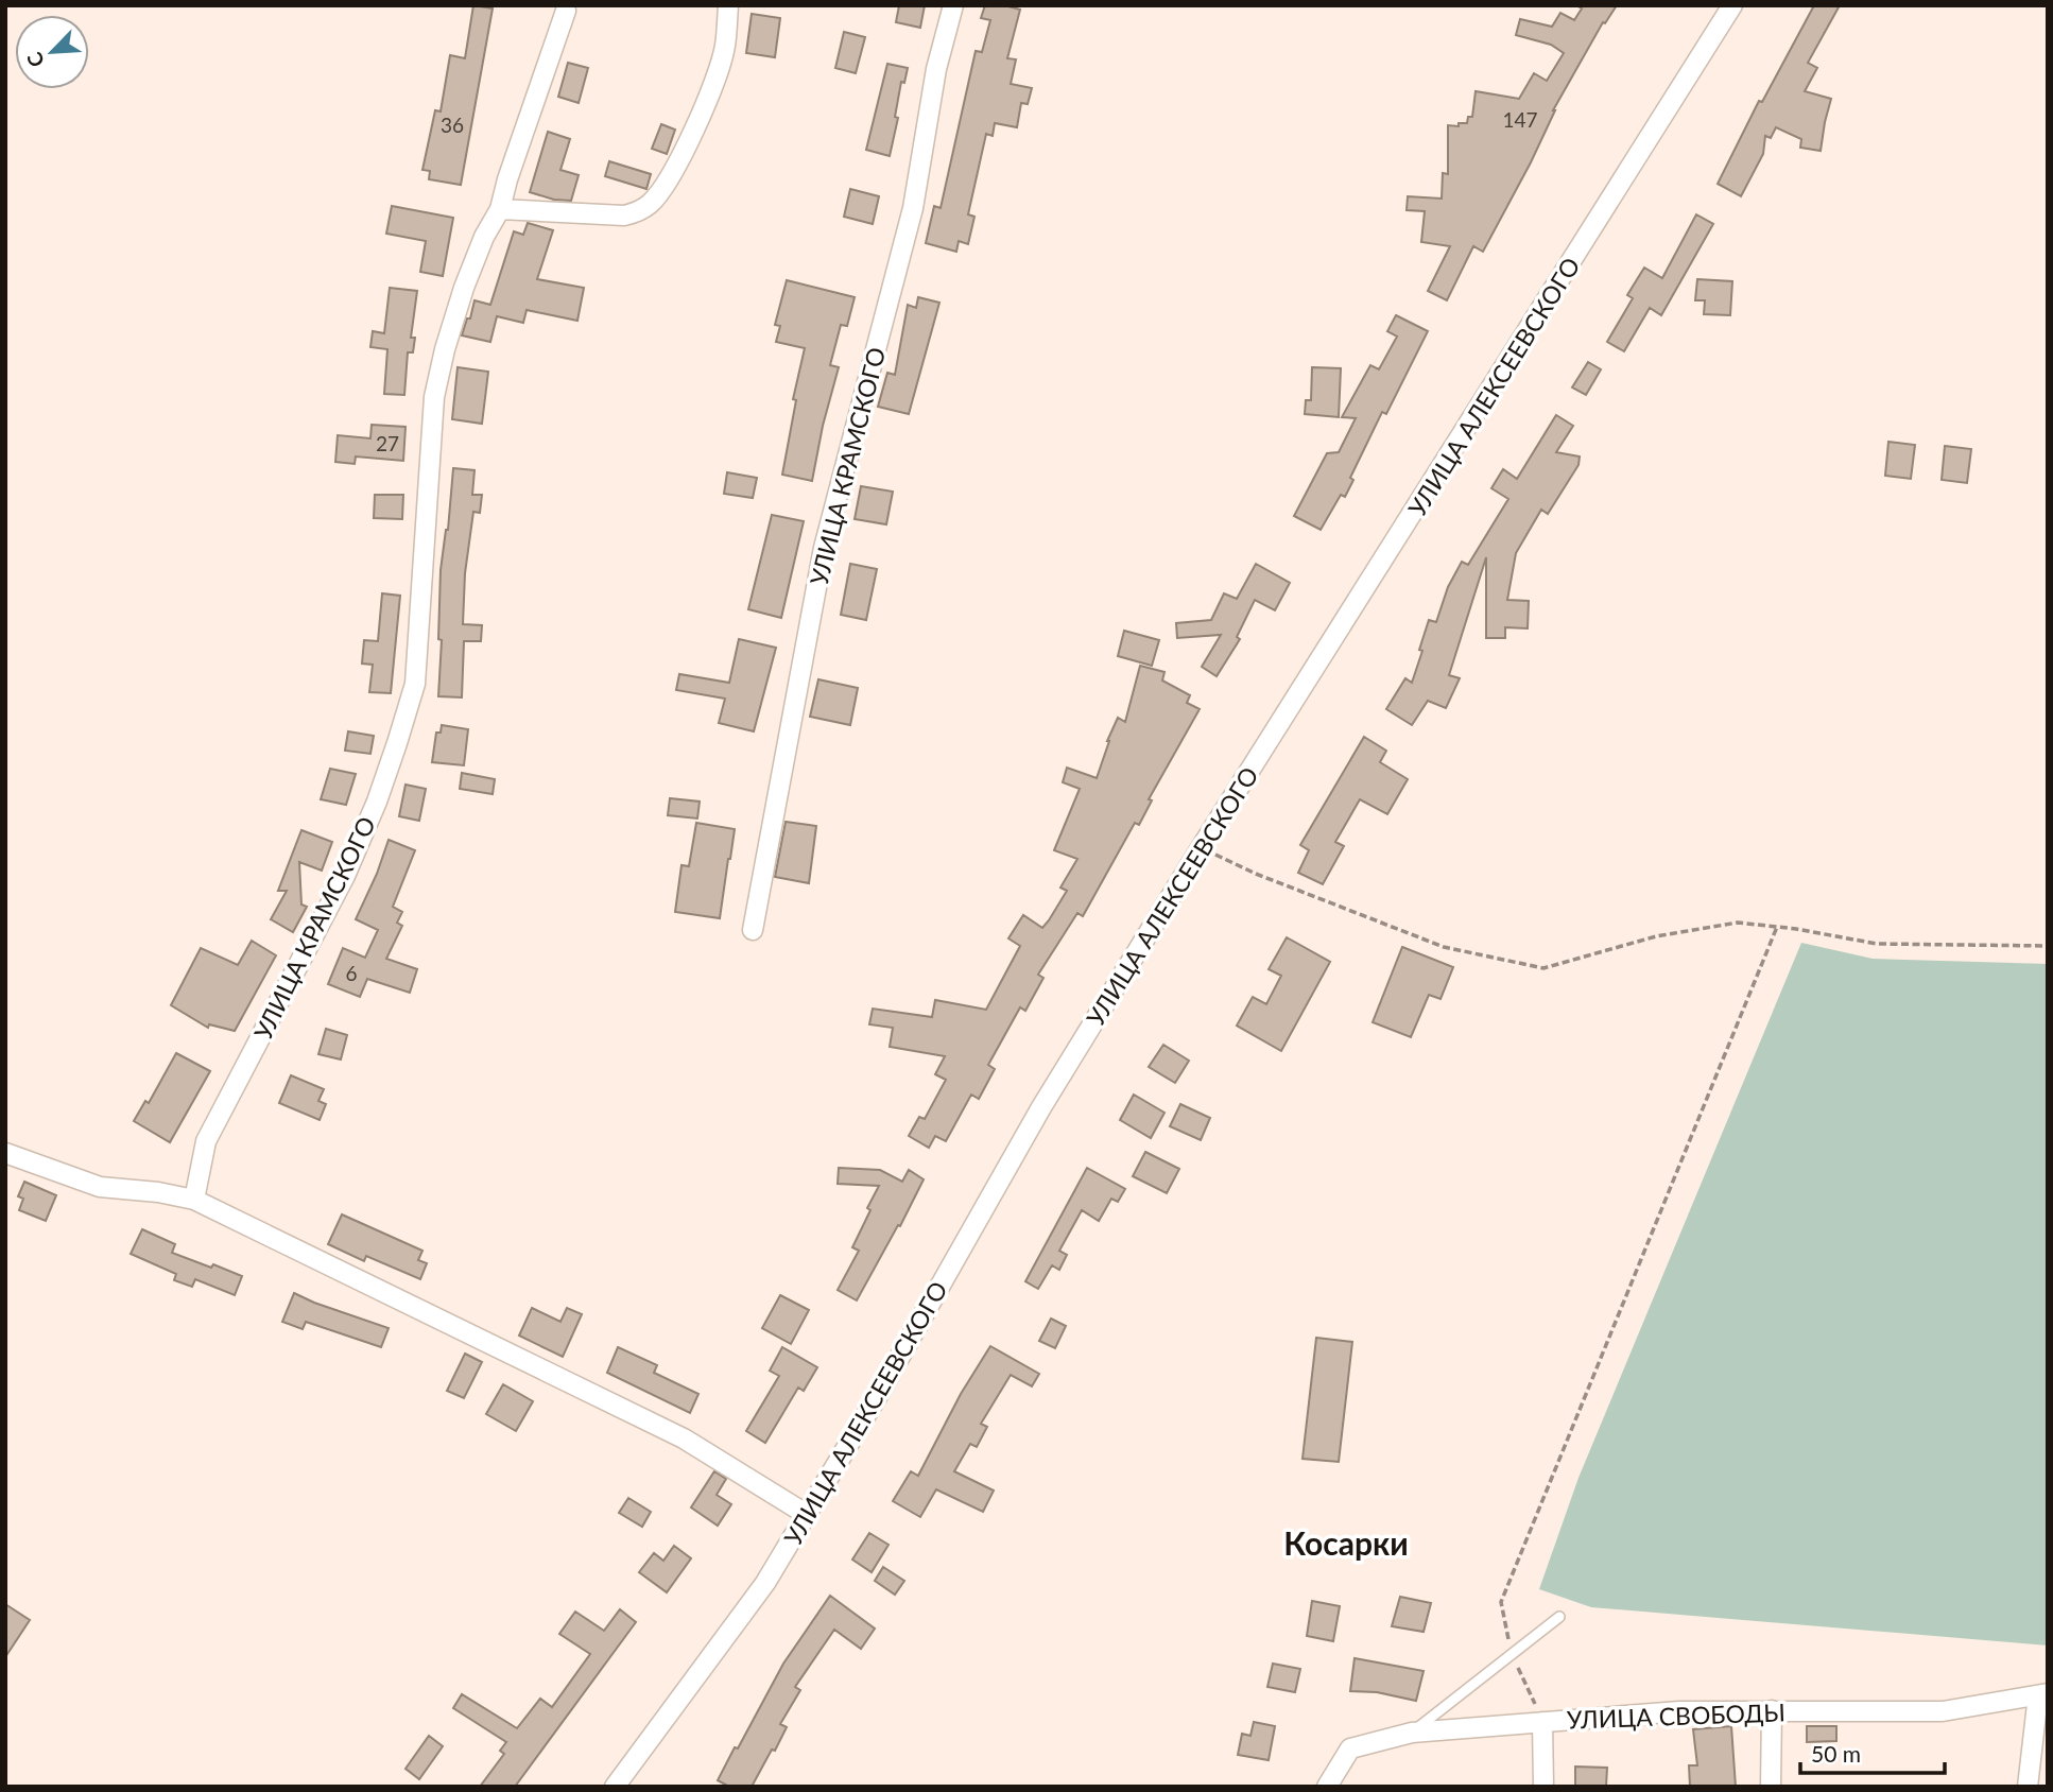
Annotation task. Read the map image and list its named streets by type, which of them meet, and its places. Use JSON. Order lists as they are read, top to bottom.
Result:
{
  "streets": {
    "street": ["УЛИЦА АЛЕКСЕЕВСКОГО", "УЛИЦА КРАМСКОГО", "УЛИЦА СВОБОДЫ"]
  },
  "districts": ["Косарки"],
  "house_numbers": [
    "147",
    "36",
    "27",
    "6"
  ],
  "scale_bar": "50 m",
  "north": "bottom left"
}
